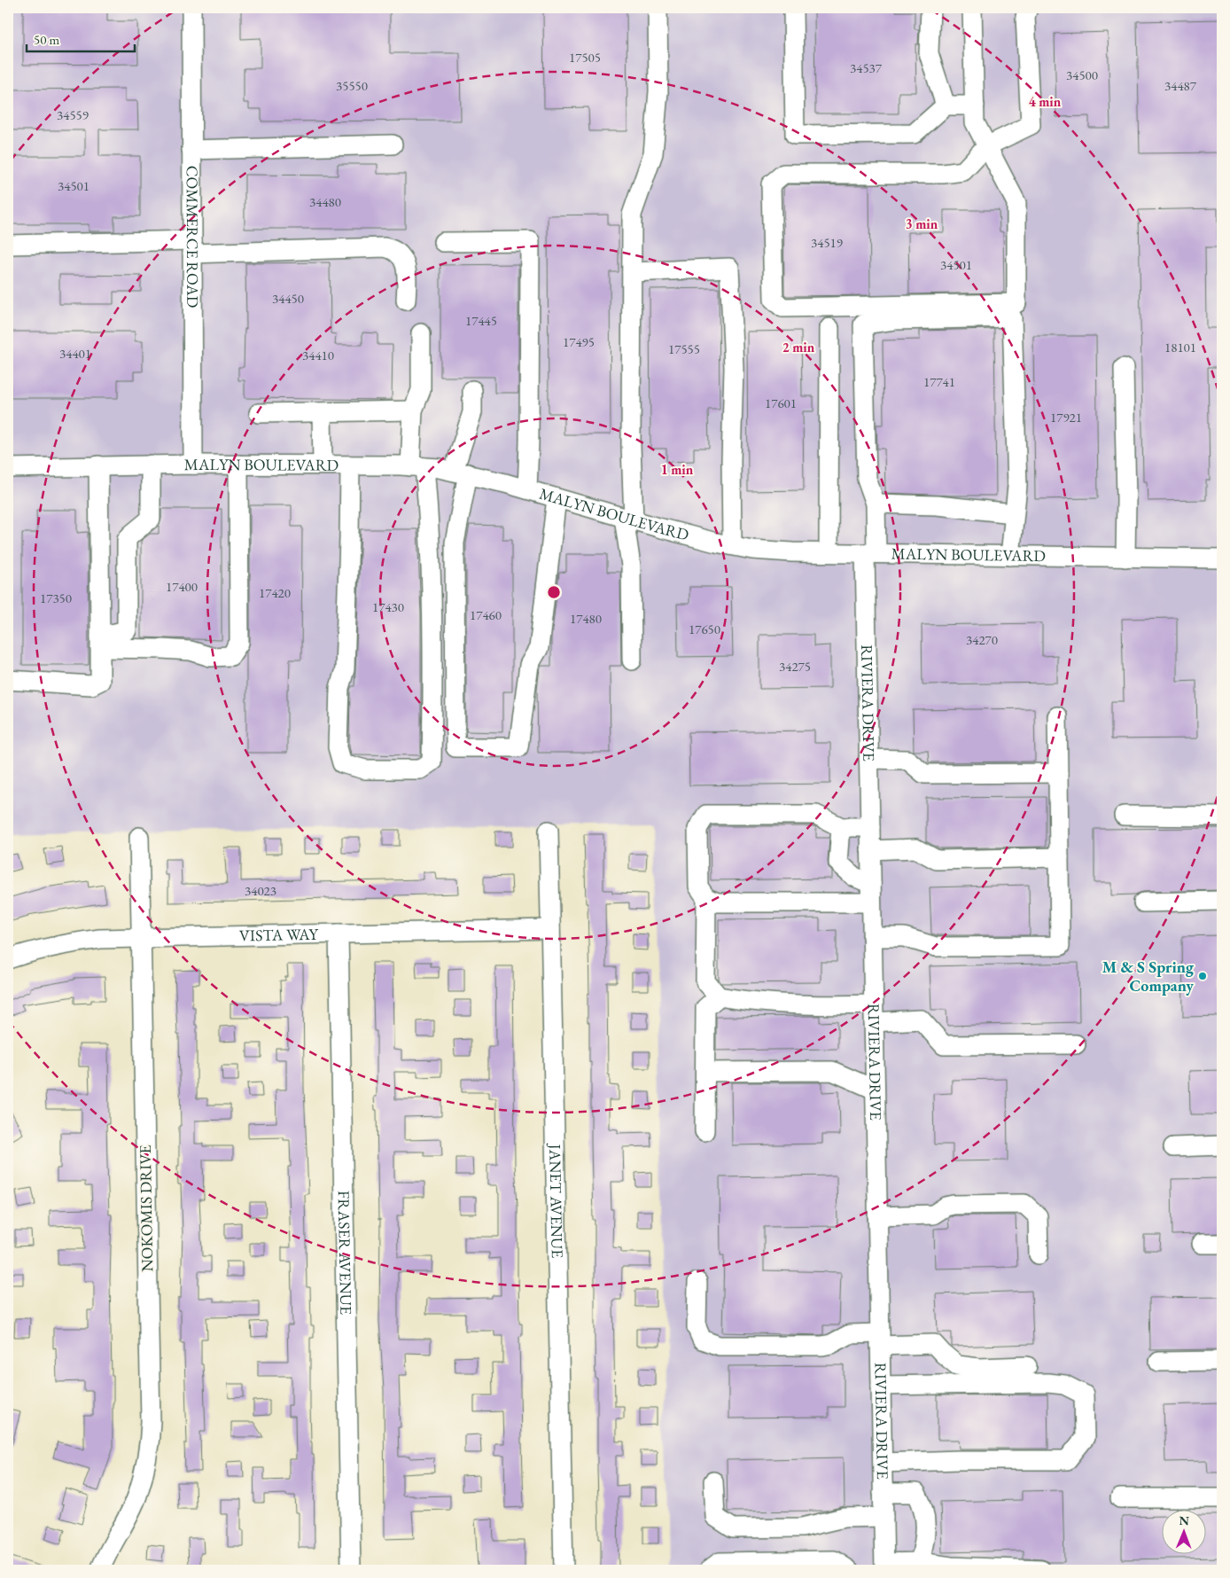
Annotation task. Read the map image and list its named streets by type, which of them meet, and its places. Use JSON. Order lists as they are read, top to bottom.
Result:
{
  "streets": {
    "street": [
      "COMMERCE ROAD",
      "MALYN BOULEVARD",
      "RIVIERA DRIVE",
      "VISTA WAY",
      "JANET AVENUE",
      "NOKOMIS DRIVE",
      "FRASER AVENUE"
    ]
  },
  "crossings": [
    ["COMMERCE ROAD", "MALYN BOULEVARD"],
    ["MALYN BOULEVARD", "RIVIERA DRIVE"],
    ["VISTA WAY", "JANET AVENUE"],
    ["VISTA WAY", "NOKOMIS DRIVE"],
    ["VISTA WAY", "FRASER AVENUE"]
  ],
  "places": ["M & S Spring Company"],
  "house_numbers": [
    "17505",
    "34537",
    "34500",
    "35550",
    "34487",
    "34559",
    "34501",
    "34480",
    "34519",
    "34501",
    "34450",
    "17445",
    "17495",
    "18101",
    "17555",
    "34401",
    "34410",
    "17741",
    "17601",
    "17921",
    "17400",
    "17420",
    "17350",
    "17430",
    "17460",
    "17480",
    "17650",
    "34270",
    "34275",
    "34023"
  ],
  "scale_bar": "50 m",
  "north": "top",
  "rings": [
    "4 min",
    "3 min",
    "2 min",
    "1 min"
  ]
}
